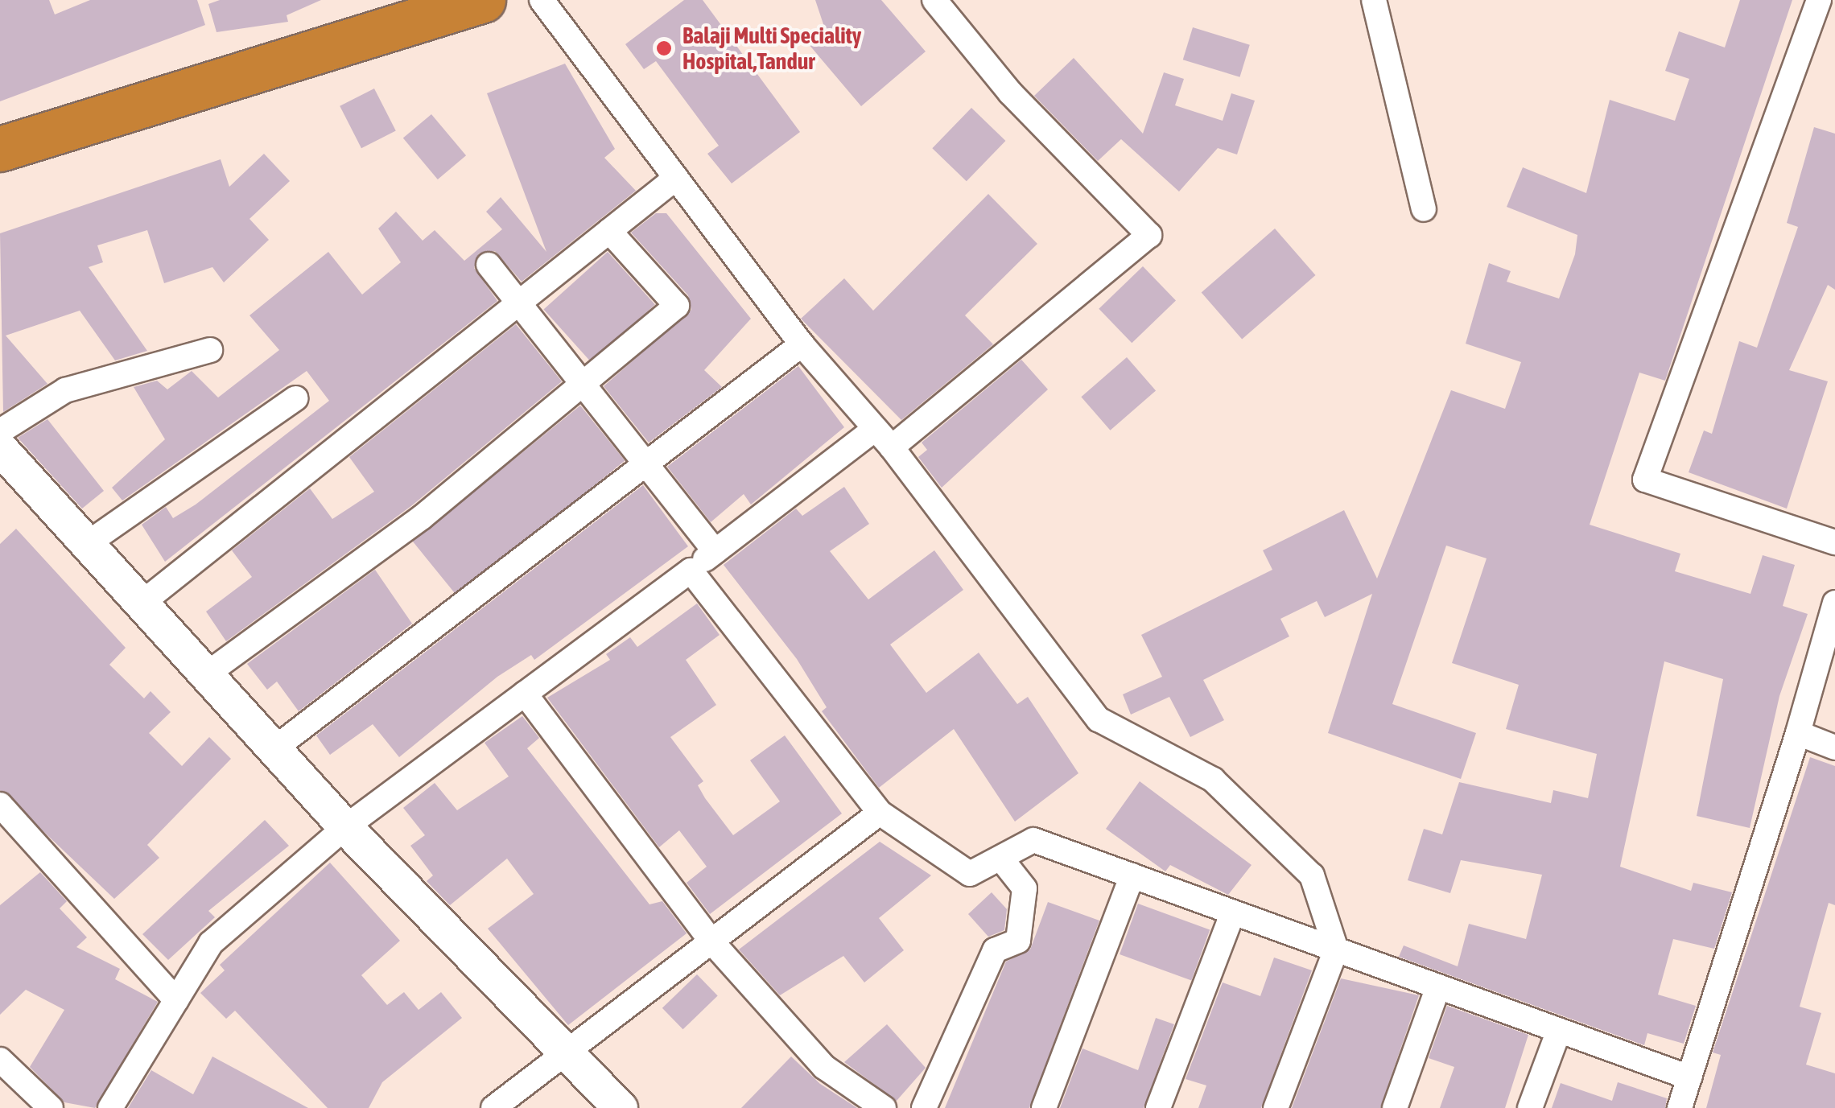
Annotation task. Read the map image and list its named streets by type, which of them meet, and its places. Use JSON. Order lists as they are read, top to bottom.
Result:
{
  "places": ["Balaji Multi Speciality Hospital,Tandur"]
}
